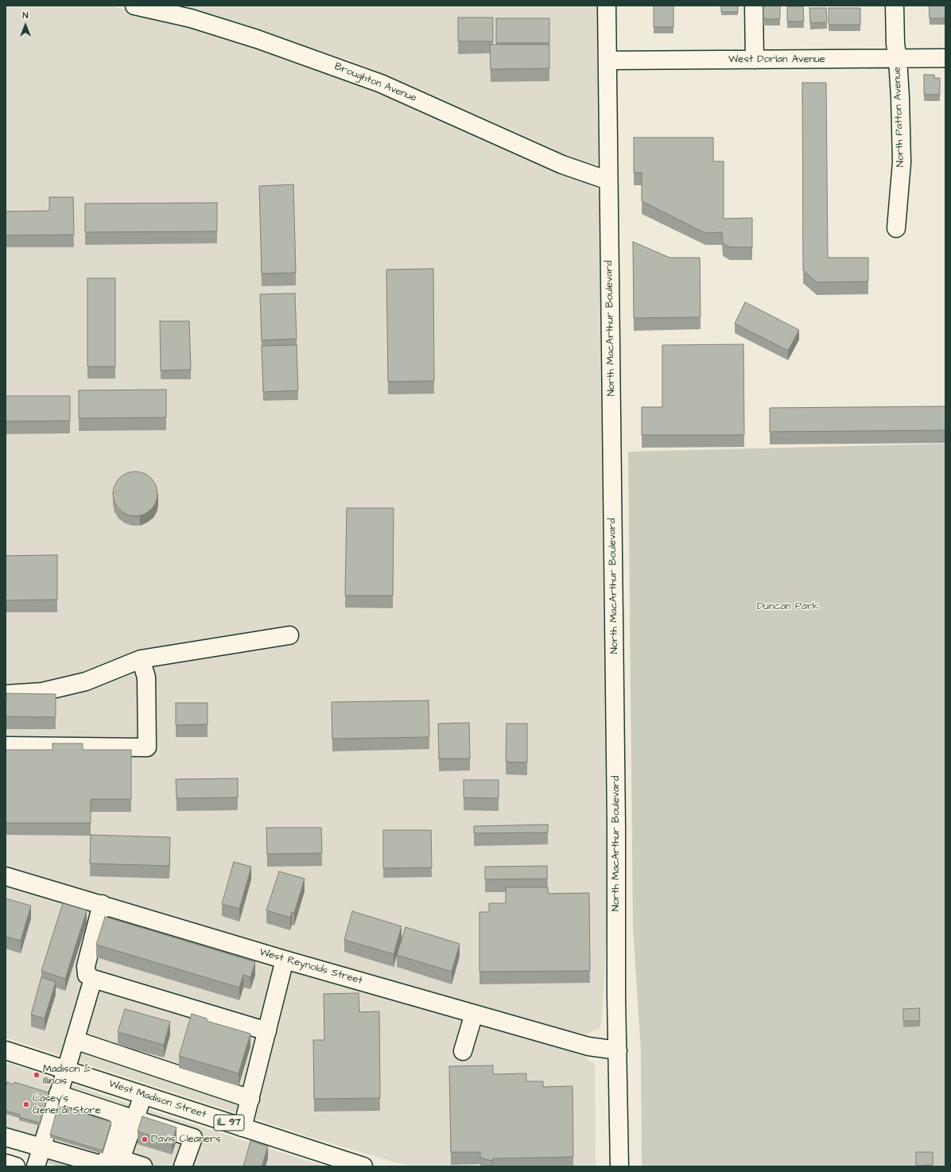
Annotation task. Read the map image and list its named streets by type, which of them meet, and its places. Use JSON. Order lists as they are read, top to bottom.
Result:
{
  "streets": {
    "street": [
      "West Dorlan Avenue",
      "Broughton Avenue",
      "North Patton Avenue",
      "North MacArthur Boulevard",
      "West Reynolds Street",
      "West Madison Street",
      "IL 97"
    ]
  },
  "crossings": [
    ["West Dorlan Avenue", "North Patton Avenue"],
    ["West Dorlan Avenue", "North MacArthur Boulevard"],
    ["Broughton Avenue", "North MacArthur Boulevard"],
    ["North MacArthur Boulevard", "West Reynolds Street"]
  ],
  "parks": ["Duncan Park"],
  "places": ["Madison & Illinois", "Casey's General Store", "Davis Cleaners"],
  "north": "top"
}
